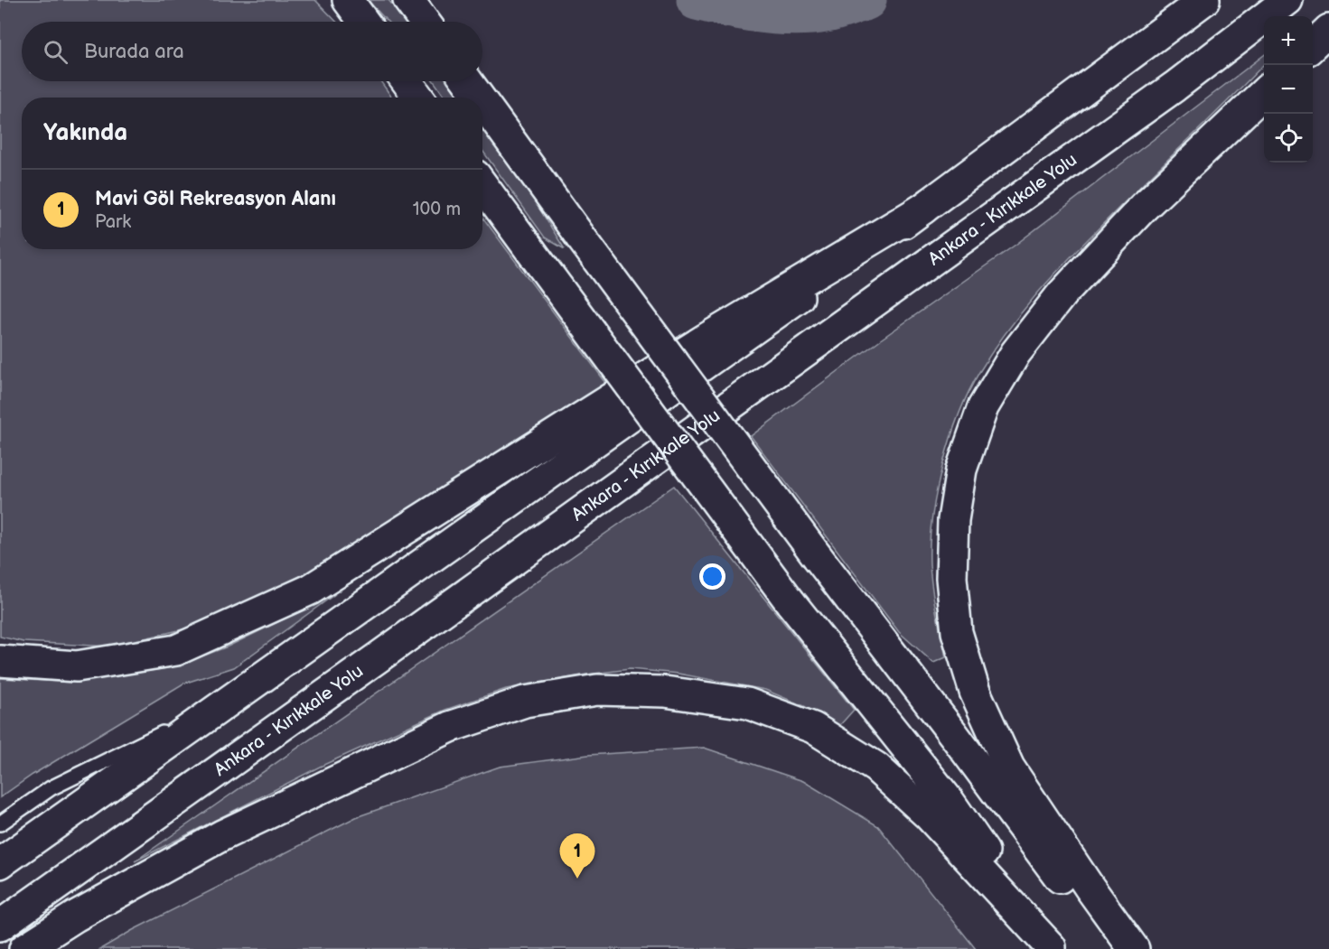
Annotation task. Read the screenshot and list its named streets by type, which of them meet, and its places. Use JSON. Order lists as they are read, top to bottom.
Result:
{
  "streets": {
    "highway": ["Ankara - Kırıkkale Yolu"]
  },
  "page": {
    "map_buttons": ["+", "−"],
    "search": "Burada ara",
    "heading": "Yakında",
    "list": [
      {
        "mark": "1",
        "name": "Mavi Göl Rekreasyon Alanı",
        "note": "Park",
        "value": "100 m"
      }
    ],
    "pins": "1"
  }
}
